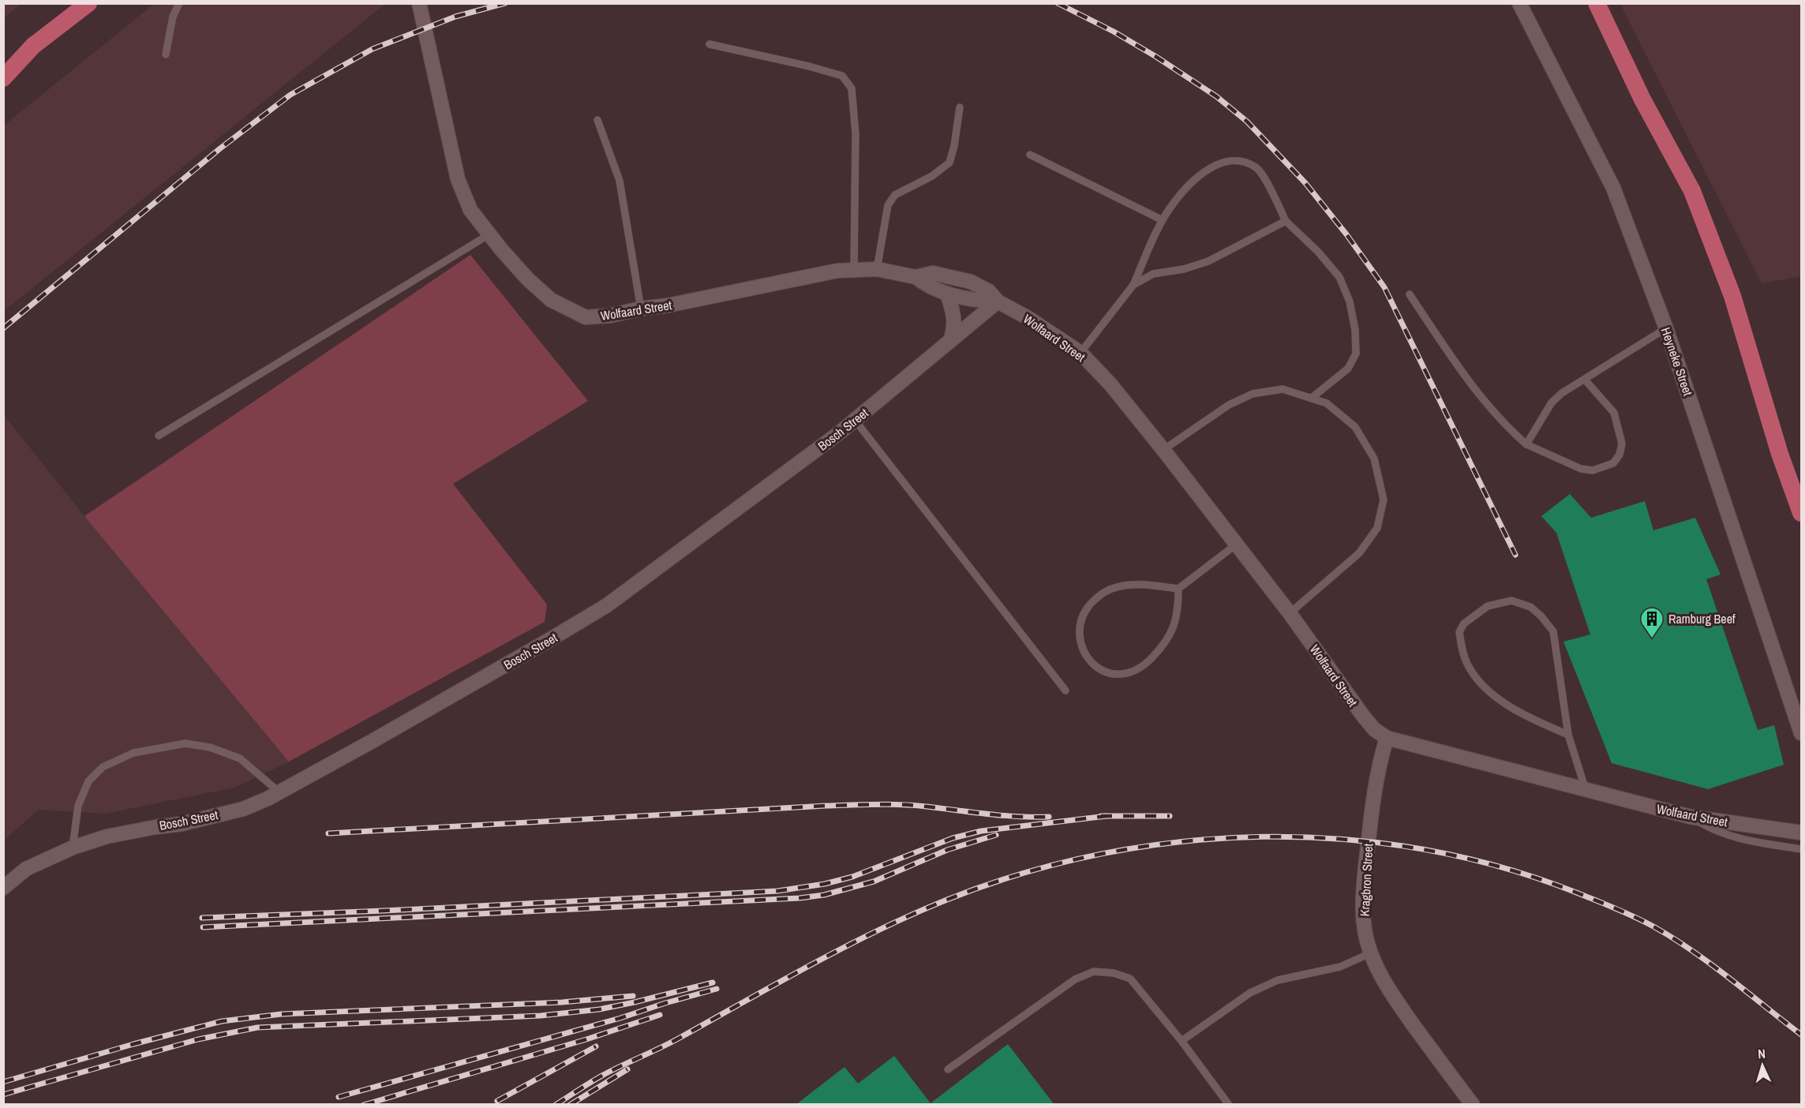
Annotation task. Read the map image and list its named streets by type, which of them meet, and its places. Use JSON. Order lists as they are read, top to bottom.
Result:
{
  "streets": {
    "street": [
      "Wolfaard Street",
      "Heyneke Street",
      "Bosch Street",
      "Kragbron Street"
    ]
  },
  "crossings": [
    ["Wolfaard Street", "Bosch Street"],
    ["Wolfaard Street", "Kragbron Street"]
  ],
  "places": {
    "building": ["Ramburg Beef"]
  },
  "north": "top"
}
